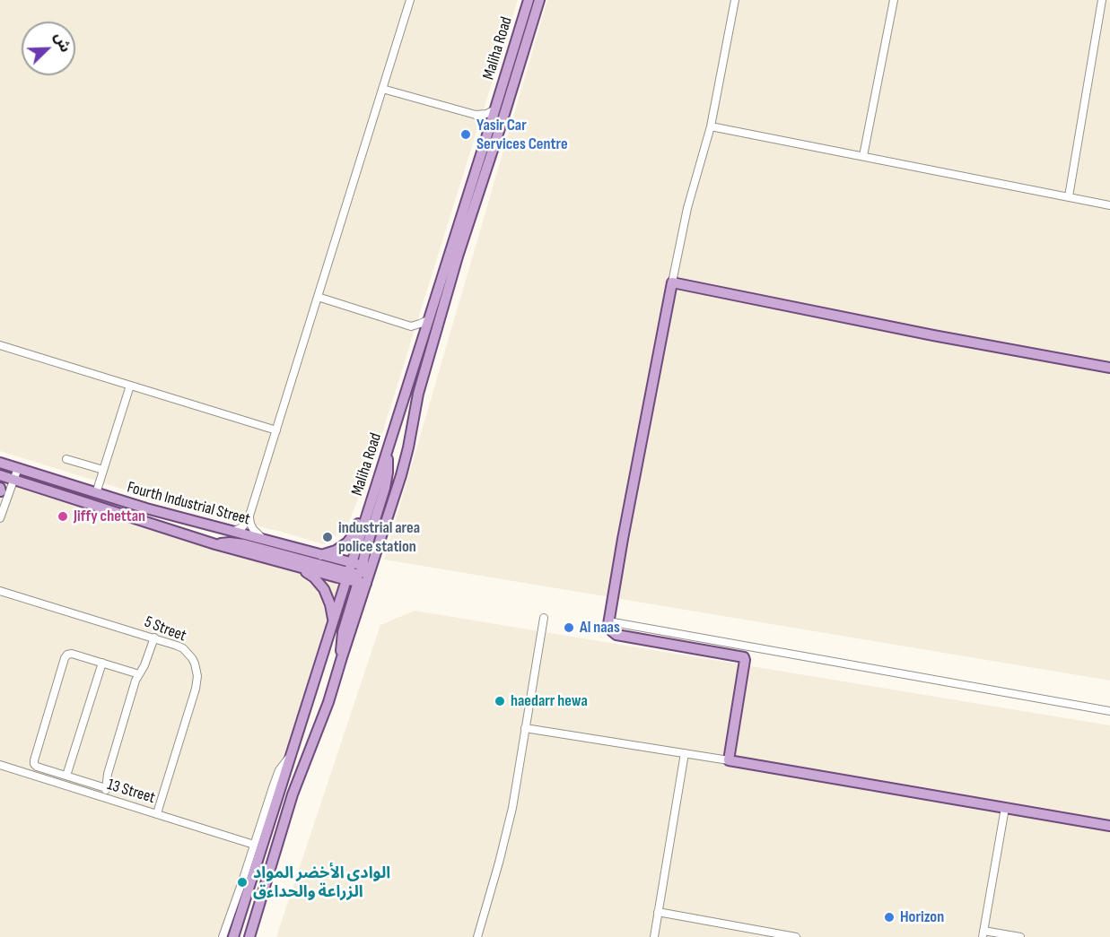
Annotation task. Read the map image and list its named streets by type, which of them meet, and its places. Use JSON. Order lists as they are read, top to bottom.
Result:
{
  "streets": {
    "main road": ["Maliha Road", "Fourth Industrial Street"],
    "street": ["5 Street", "13 Street"]
  },
  "crossings": [
    ["Maliha Road", "Fourth Industrial Street"],
    ["5 Street", "13 Street"]
  ],
  "places": [
    "Yasir Car Services Centre",
    "Jiffy chettan",
    "industrial area police station",
    "Al naas",
    "haedarr hewa",
    "الوادى الأخضر المواد الزراعة والحداءق",
    "Horizon"
  ],
  "north": "top right"
}
